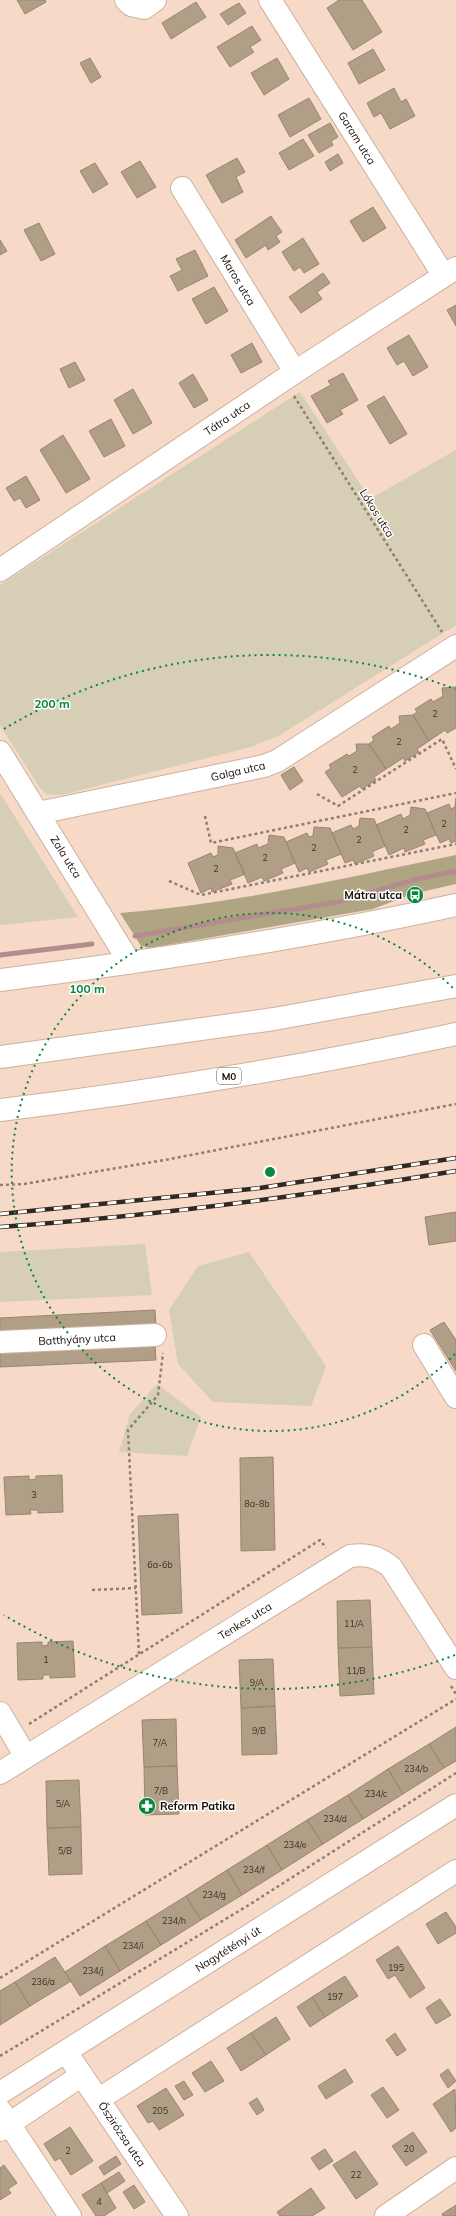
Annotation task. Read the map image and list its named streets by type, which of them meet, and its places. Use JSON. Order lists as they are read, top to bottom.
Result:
{
  "streets": {
    "main road": [
      "Garam utca",
      "Maros utca",
      "Tátra utca",
      "Galga utca",
      "Zala utca",
      "M0",
      "Batthyány utca",
      "Tenkes utca",
      "Nagytétényi út",
      "Őszirózsa utca"
    ],
    "path": ["Lókos utca"]
  },
  "crossings": [
    ["Garam utca", "Tátra utca"],
    ["Maros utca", "Tátra utca"],
    ["Maros utca", "Lókos utca"],
    ["Tátra utca", "Lókos utca"],
    ["Lókos utca", "Galga utca"],
    ["Galga utca", "Zala utca"],
    ["Nagytétényi út", "Őszirózsa utca"]
  ],
  "places": {
    "bus stop": ["Mátra utca"],
    "pharmacy": ["Reform Patika"]
  },
  "house_numbers": [
    "2",
    "2",
    "2",
    "2",
    "2",
    "2",
    "2",
    "2",
    "2",
    "3",
    "8a-8b",
    "6a-6b",
    "11/A",
    "1",
    "11/B",
    "9/A",
    "9/B",
    "7/A",
    "234/b",
    "7/B",
    "234/c",
    "5/A",
    "234/d",
    "234/e",
    "5/B",
    "234/f",
    "234/g",
    "234/h",
    "234/i",
    "195",
    "234/j",
    "236/a",
    "197",
    "205",
    "20",
    "2",
    "22",
    "4"
  ],
  "rings": ["200 m", "100 m"]
}
